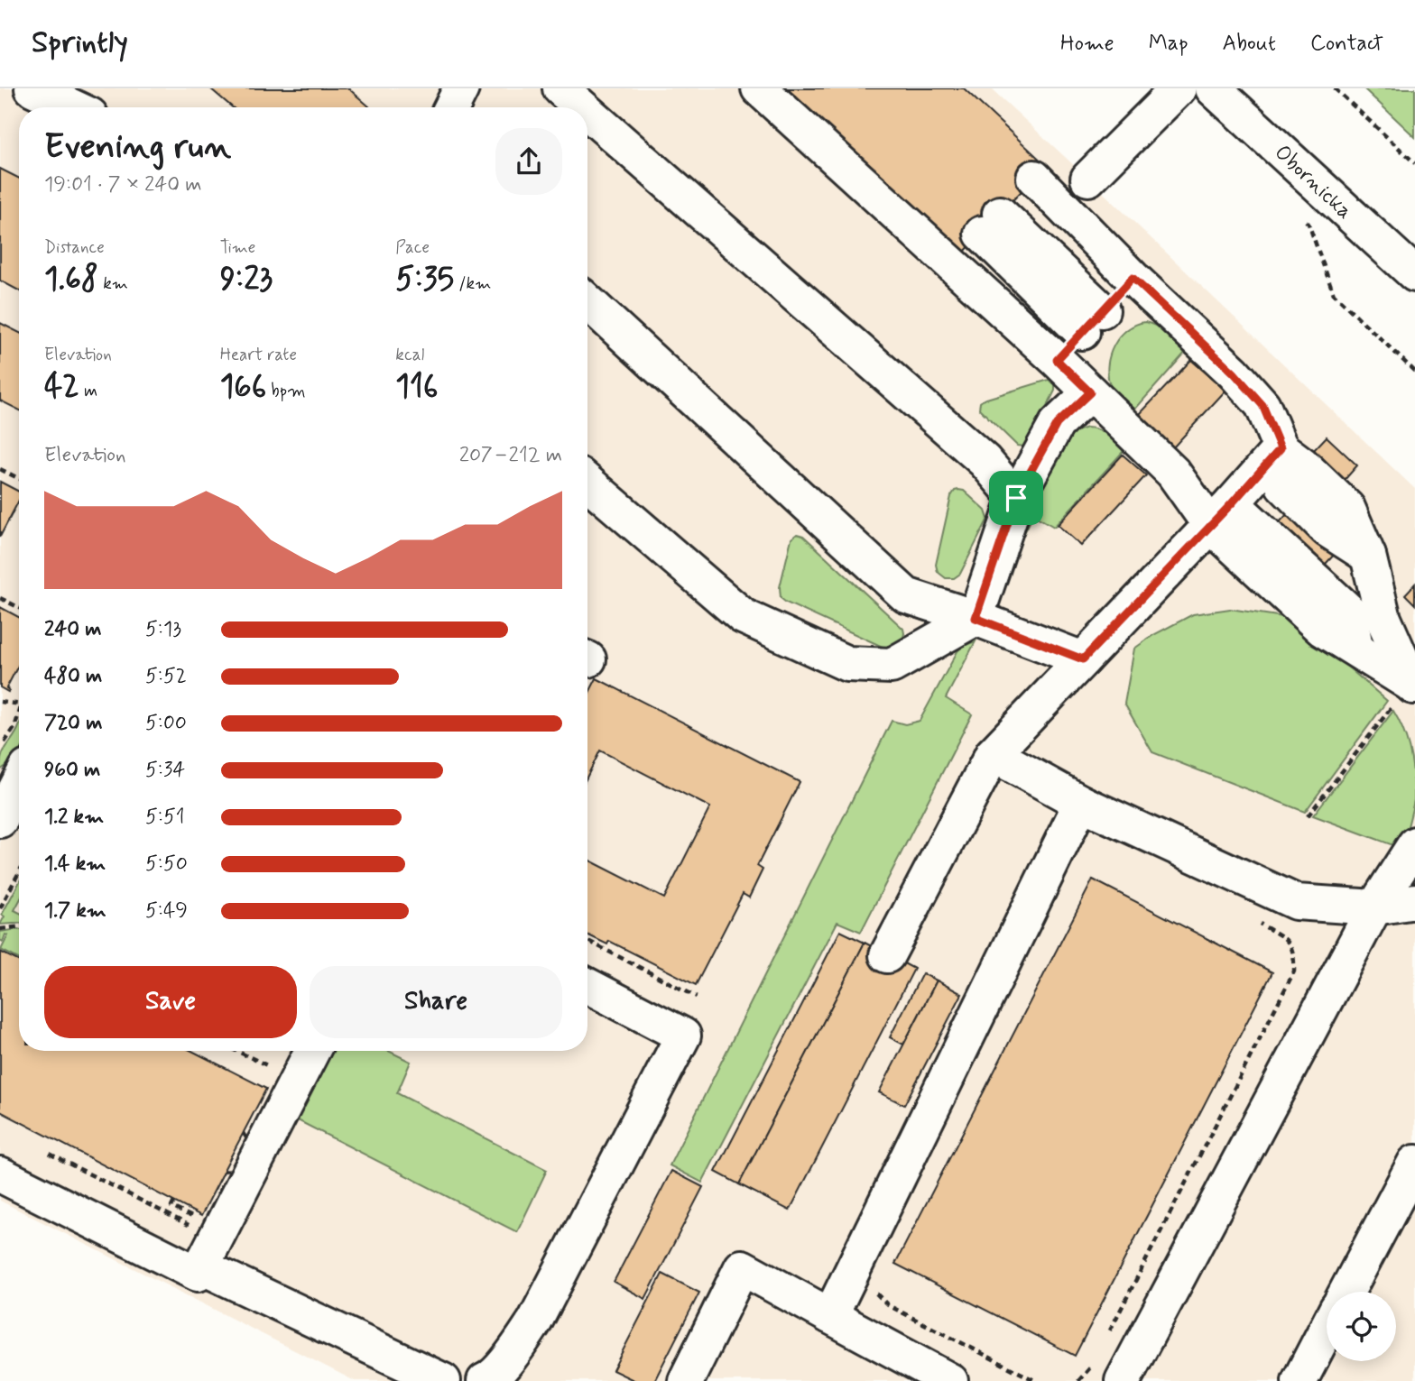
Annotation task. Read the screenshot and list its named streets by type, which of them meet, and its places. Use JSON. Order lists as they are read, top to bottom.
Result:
{
  "streets": {
    "main road": ["Obornicka"]
  },
  "page": {
    "header": "Sprintly",
    "nav": [
      "Home",
      "Map",
      "About",
      "Contact"
    ],
    "heading": ["Evening run", "19:01 · 7 × 240 m"],
    "stats": [
      ["Distance", "1.68 km"],
      ["Time", "9:23"],
      ["Pace", "5:35 /km"],
      ["Elevation", "42 m"],
      ["Heart rate", "166 bpm"],
      ["kcal", "116"]
    ],
    "chart": ["Elevation", "207–212 m"],
    "list": [
      {
        "name": "240 m",
        "note": "5:13"
      },
      {
        "name": "480 m",
        "note": "5:52"
      },
      {
        "name": "720 m",
        "note": "5:00"
      },
      {
        "name": "960 m",
        "note": "5:34"
      },
      {
        "name": "1.2 km",
        "note": "5:51"
      },
      {
        "name": "1.4 km",
        "note": "5:50"
      },
      {
        "name": "1.7 km",
        "note": "5:49"
      }
    ],
    "buttons": ["Save", "Share"]
  }
}
